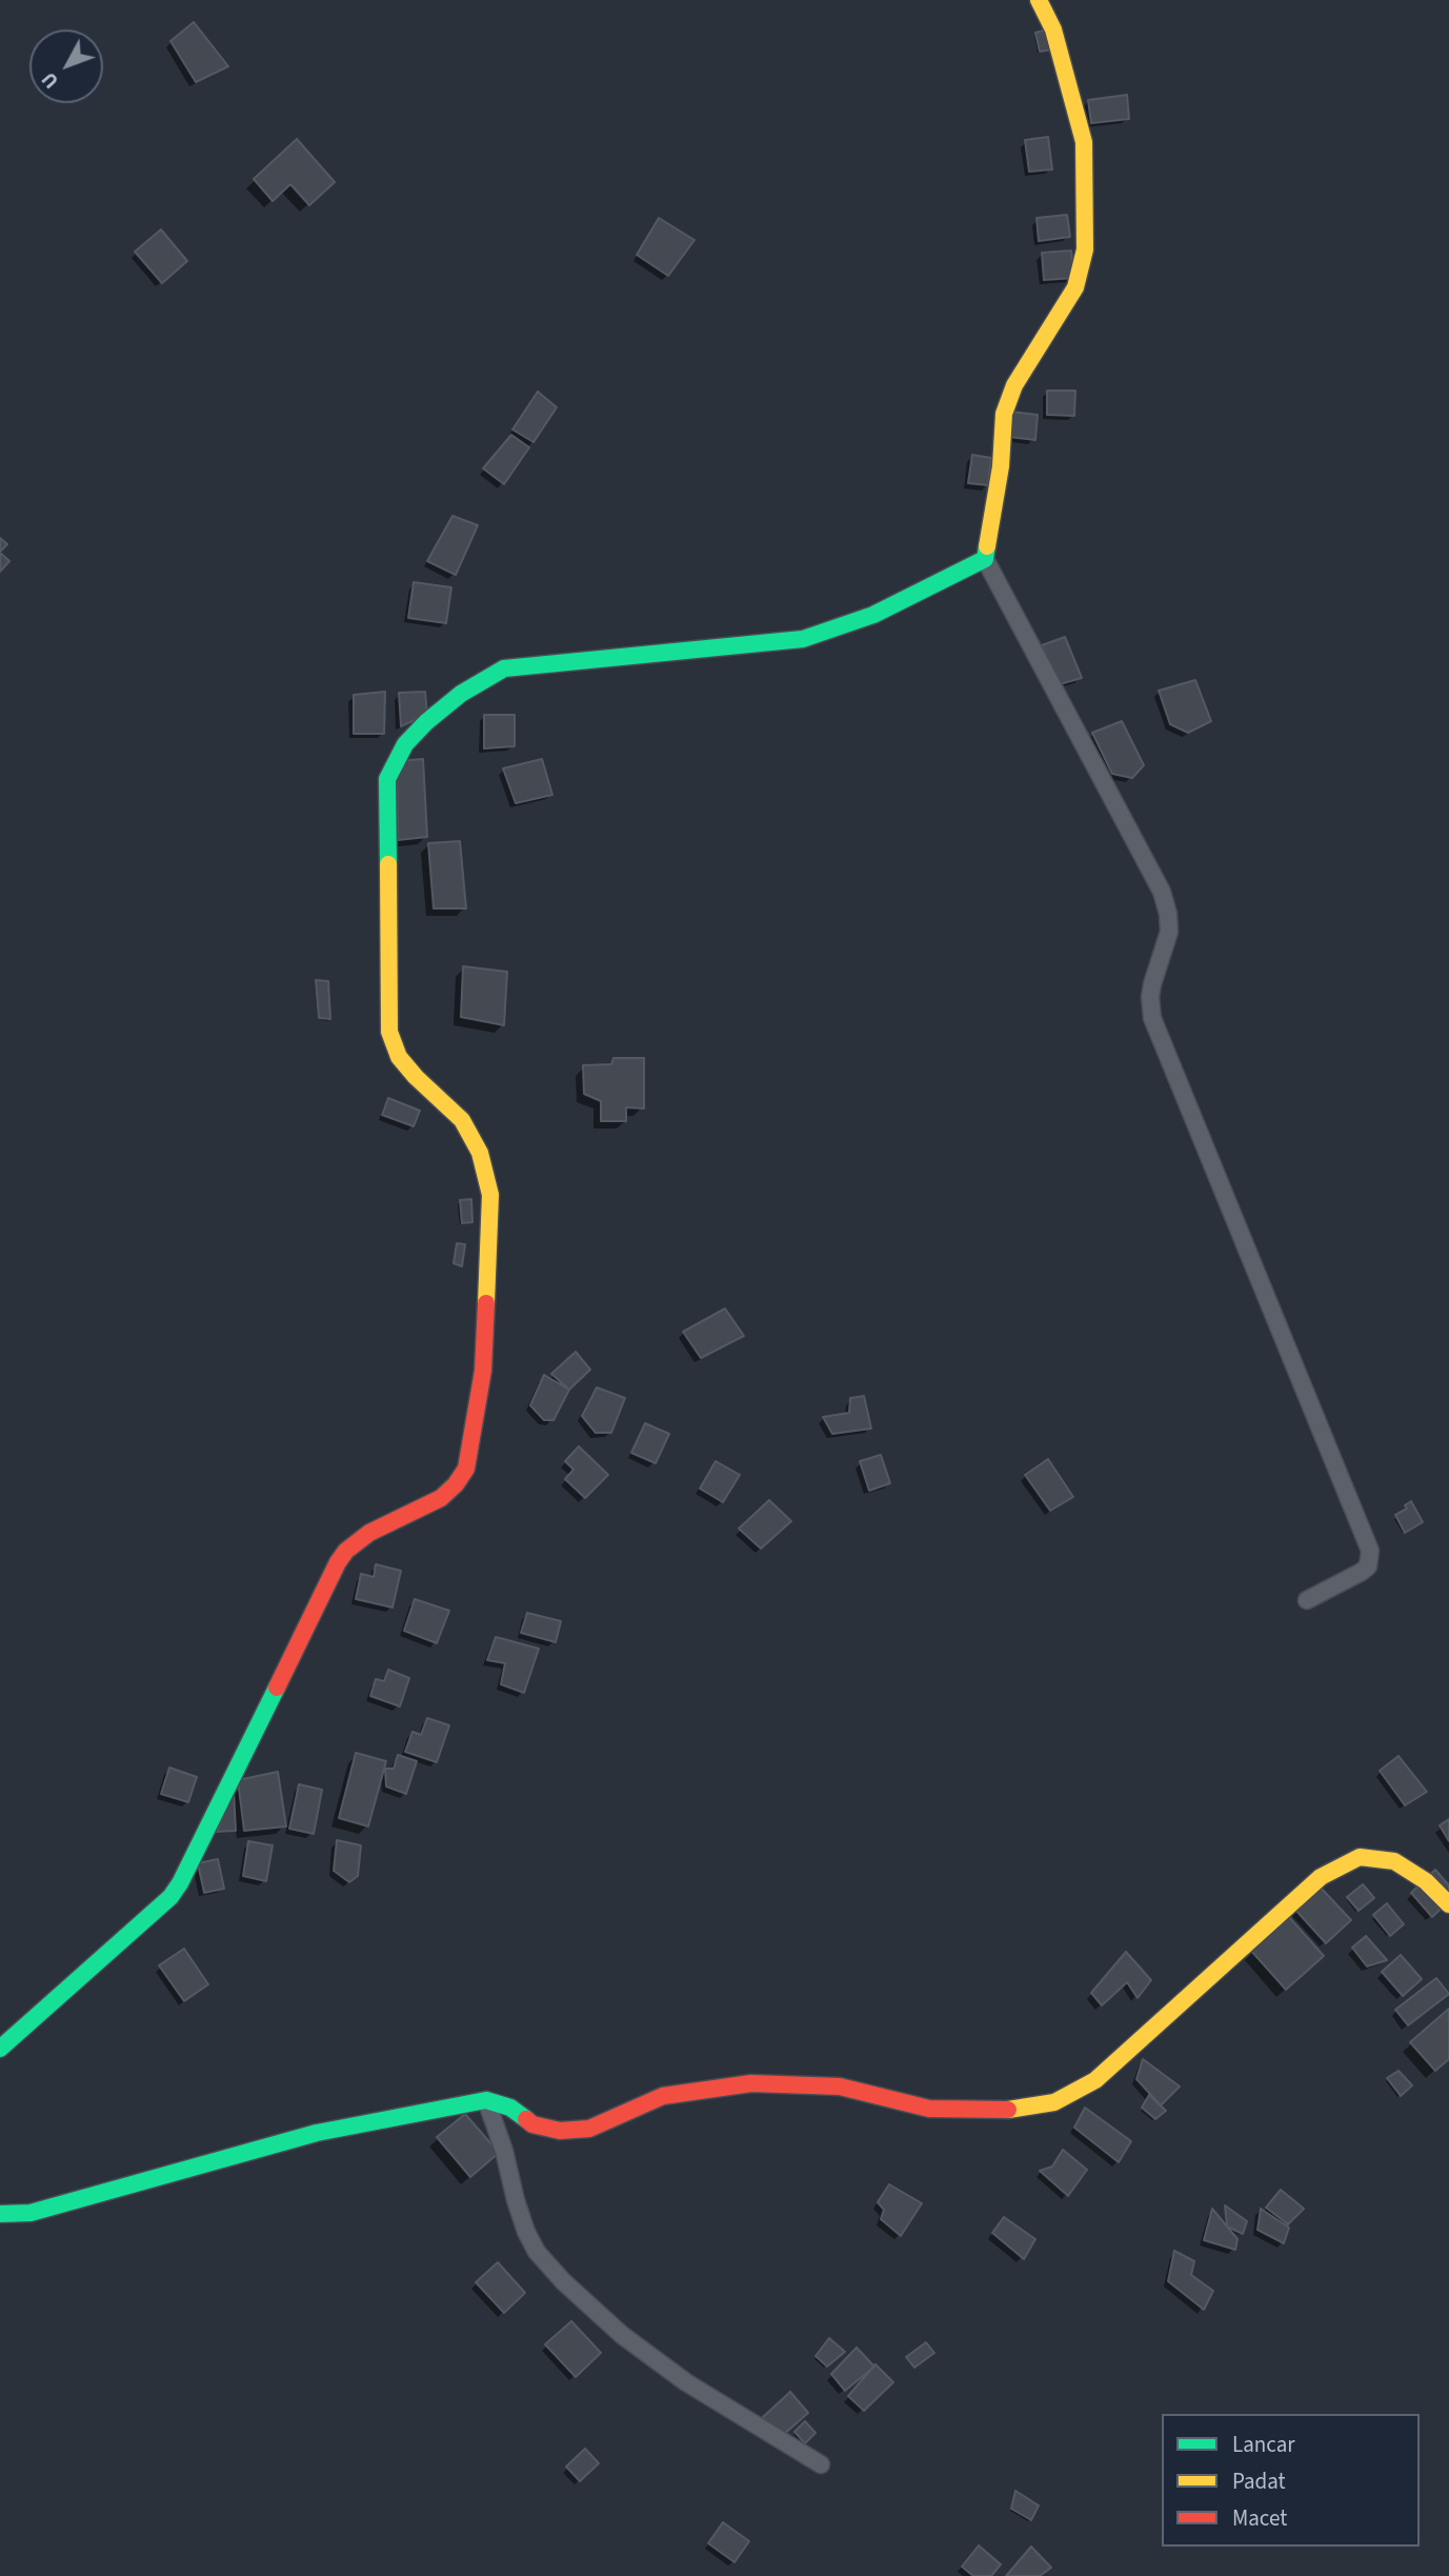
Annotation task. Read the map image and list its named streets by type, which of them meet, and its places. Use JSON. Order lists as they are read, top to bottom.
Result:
{
  "legend": ["Lancar", "Padat", "Macet"],
  "north": "bottom left"
}
